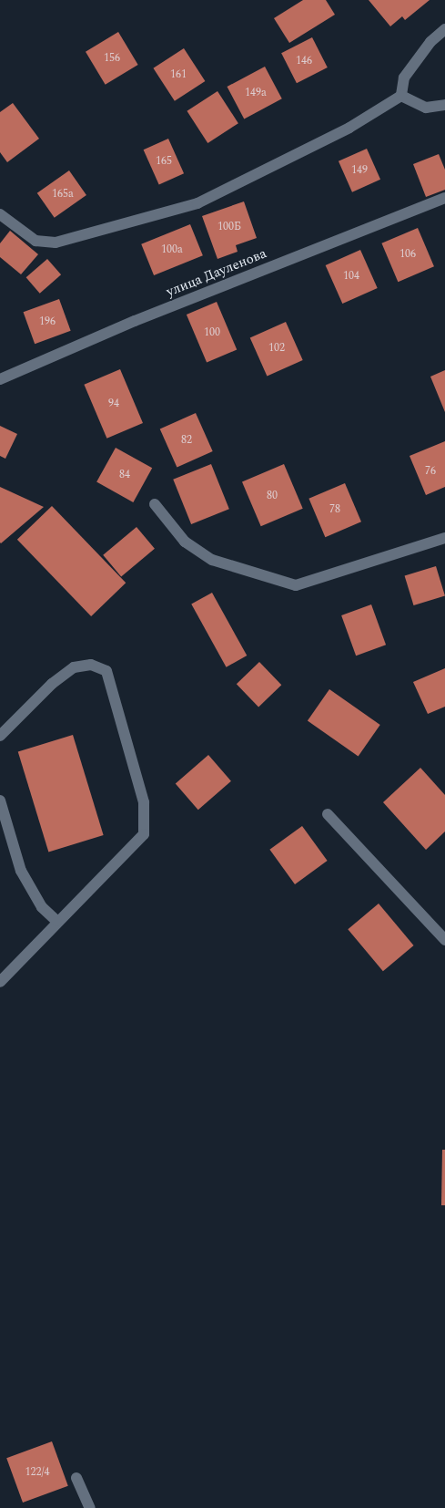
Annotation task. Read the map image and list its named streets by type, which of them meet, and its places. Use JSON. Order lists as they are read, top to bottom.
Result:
{
  "streets": {
    "street": ["улица Дауленова"]
  },
  "house_numbers": [
    "156",
    "146",
    "161",
    "149а",
    "165",
    "149",
    "165а",
    "100Б",
    "100а",
    "106",
    "104",
    "196",
    "100",
    "102",
    "94",
    "82",
    "76",
    "84",
    "80",
    "78",
    "122/4"
  ]
}
